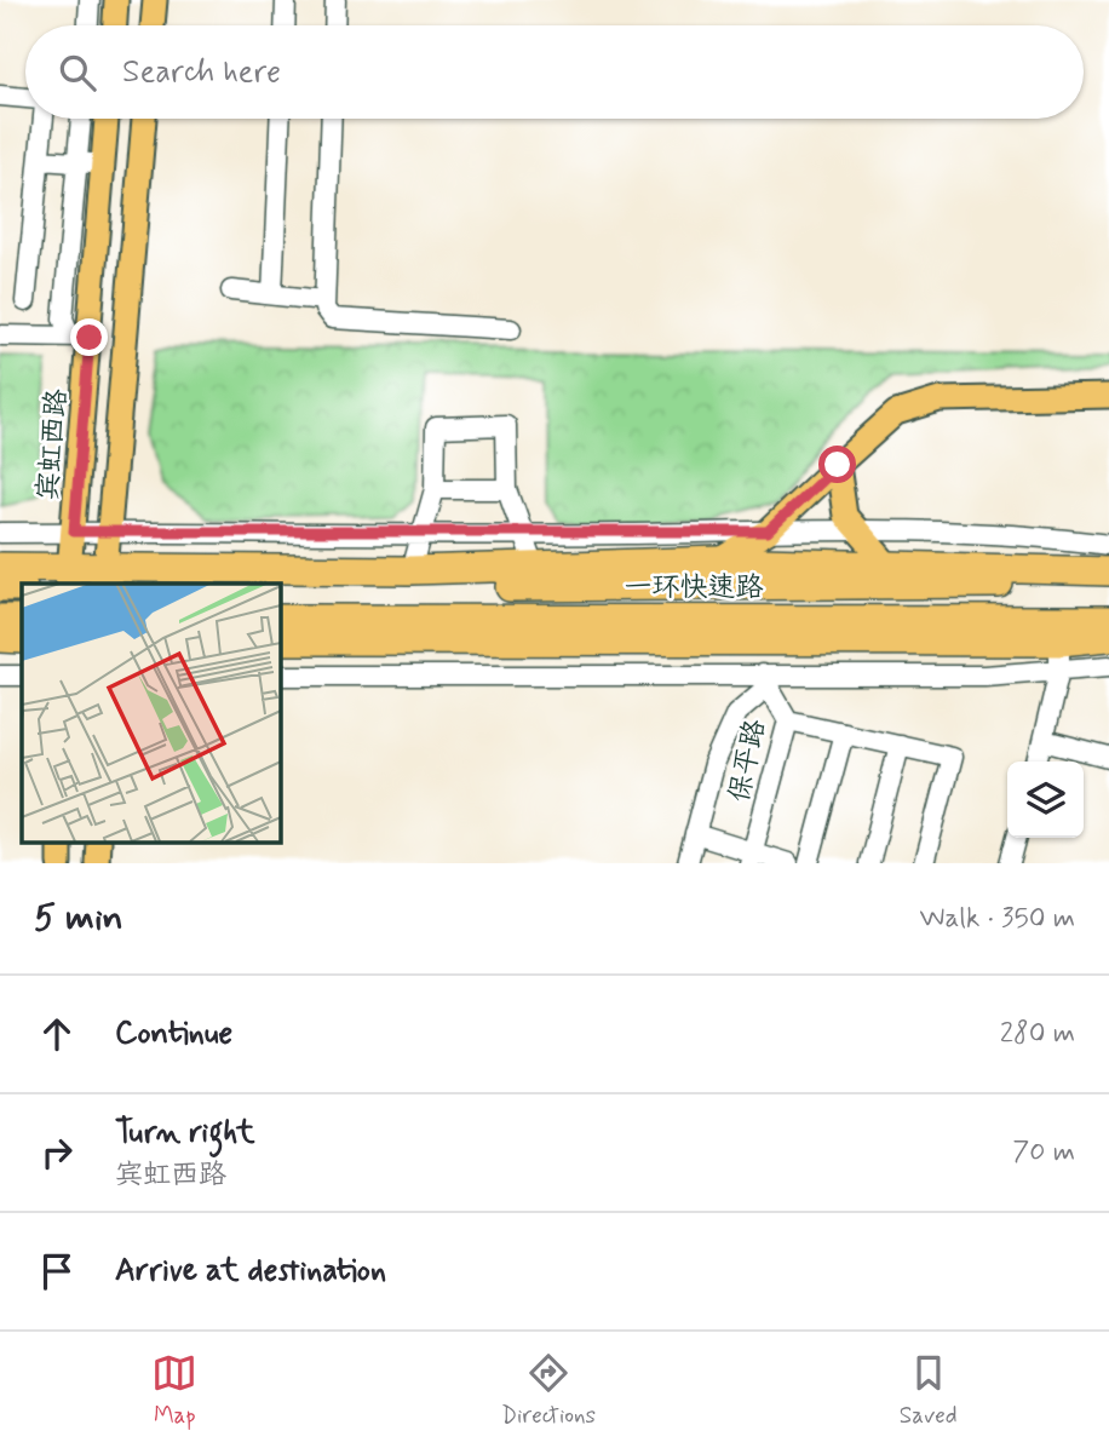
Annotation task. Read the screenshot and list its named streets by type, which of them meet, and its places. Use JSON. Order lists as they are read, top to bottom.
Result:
{
  "streets": {
    "highway": ["一环快速路"],
    "main road": ["宾虹西路"],
    "street": ["保平路"]
  },
  "page": {
    "search": "Search here",
    "heading": ["5 min", "Walk · 350 m"],
    "list": [
      ["Continue", "280 m"],
      ["Turn right", "宾虹西路", "70 m"],
      "Arrive at destination"
    ],
    "nav": ["Map", "Directions", "Saved"]
  }
}
